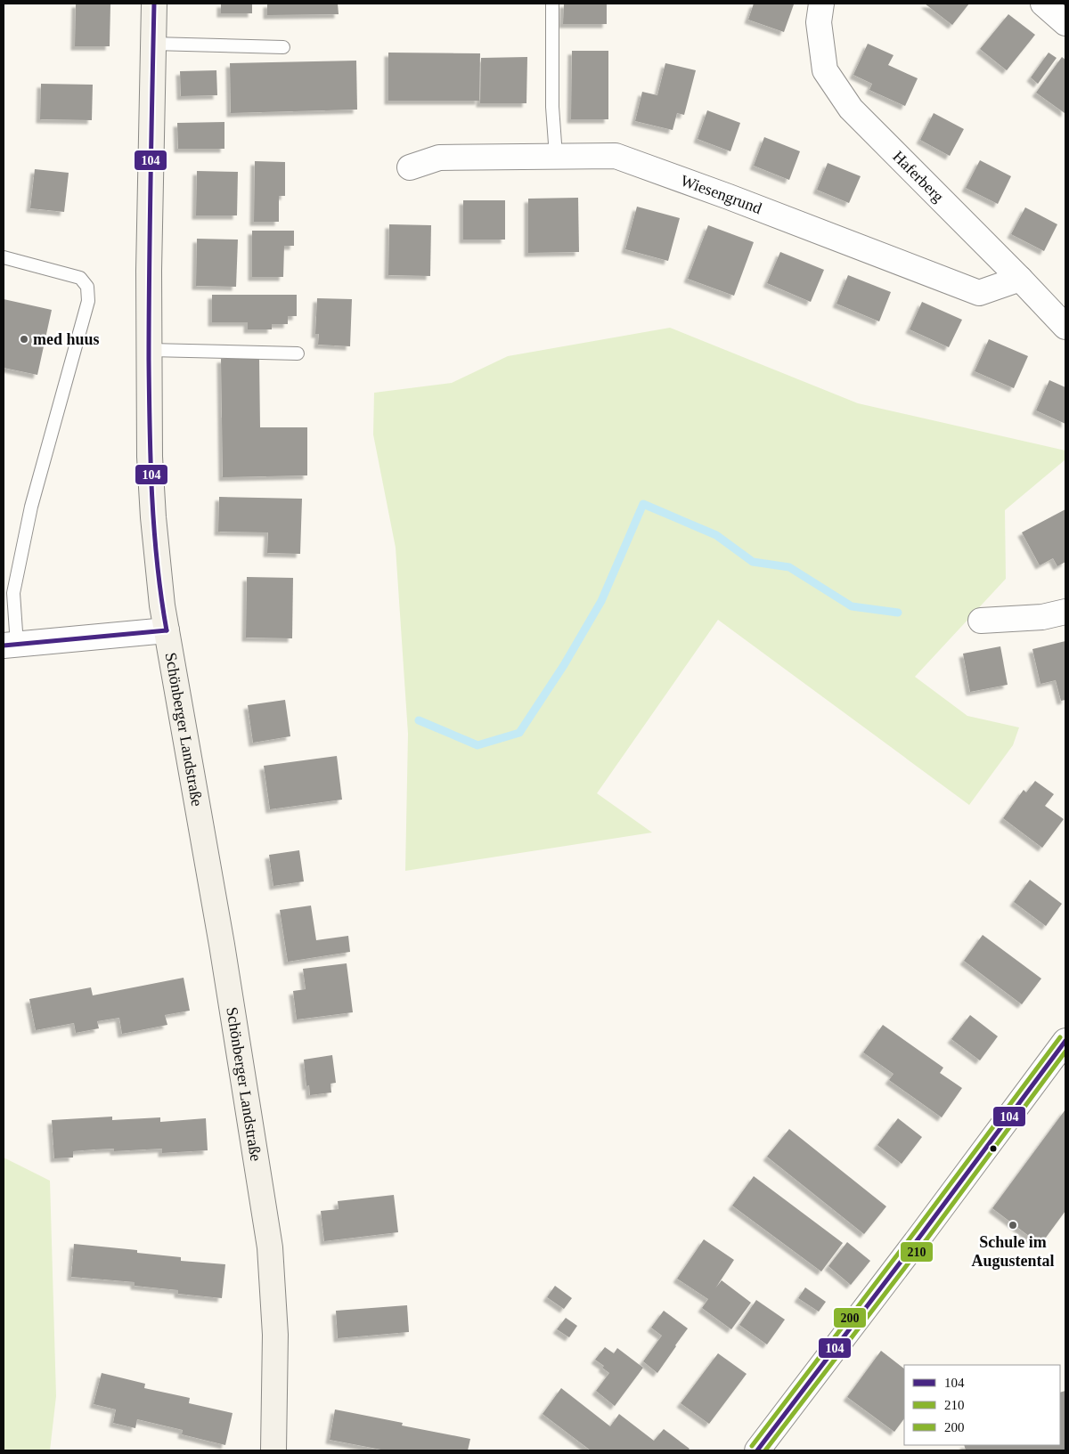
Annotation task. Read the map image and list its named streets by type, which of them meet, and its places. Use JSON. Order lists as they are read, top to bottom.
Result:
{
  "streets": {
    "main road": ["Schönberger Landstraße"],
    "street": ["Haferberg", "Wiesengrund"]
  },
  "crossings": [
    ["Haferberg", "Wiesengrund"]
  ],
  "places": ["med huus", "Schule im Augustental"],
  "lines": ["transit line 104", "transit line 200", "transit line 210"],
  "legend": ["104", "210", "200"]
}
